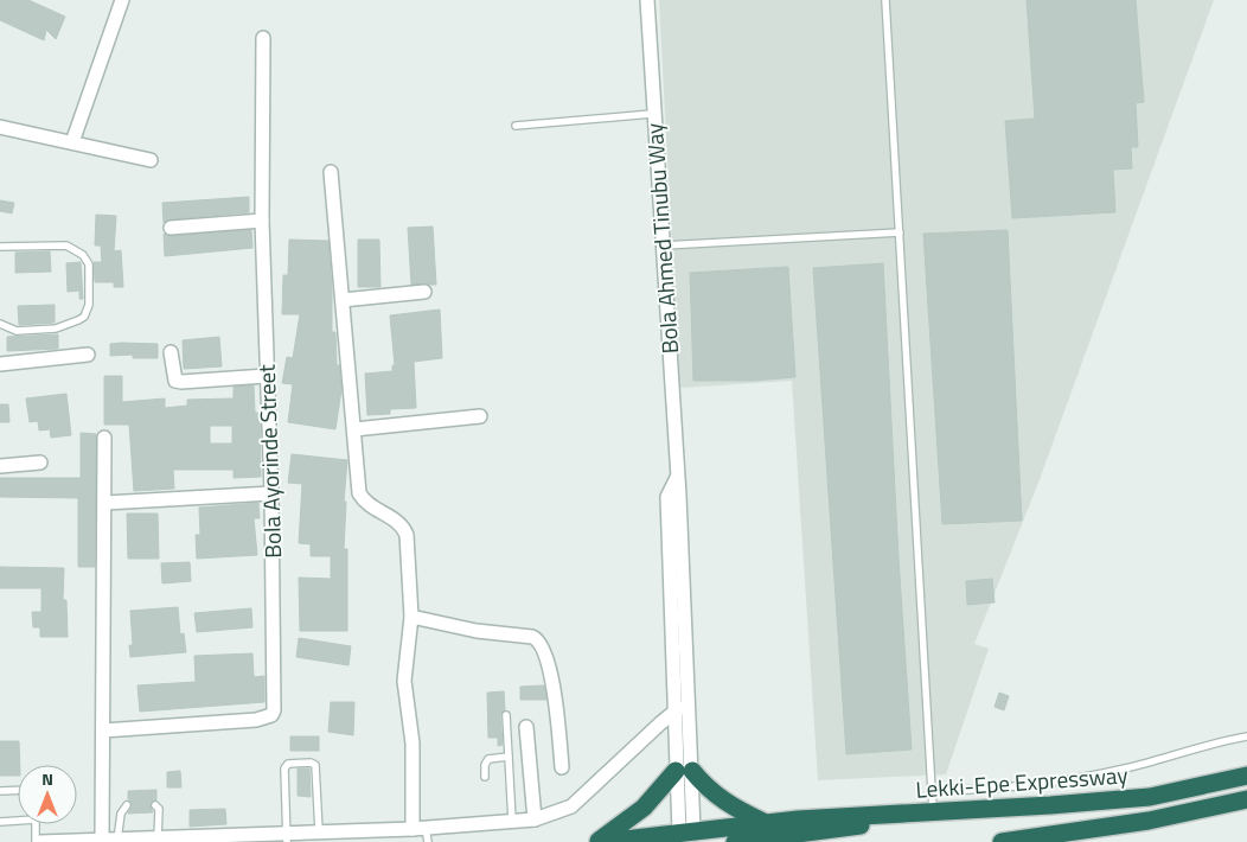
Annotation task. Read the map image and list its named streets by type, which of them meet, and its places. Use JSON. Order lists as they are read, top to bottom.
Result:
{
  "streets": {
    "highway": ["Lekki-Epe Expressway"],
    "street": ["Bola Ahmed Tinubu Way", "Bola Ayorinde Street"]
  },
  "north": "top"
}
